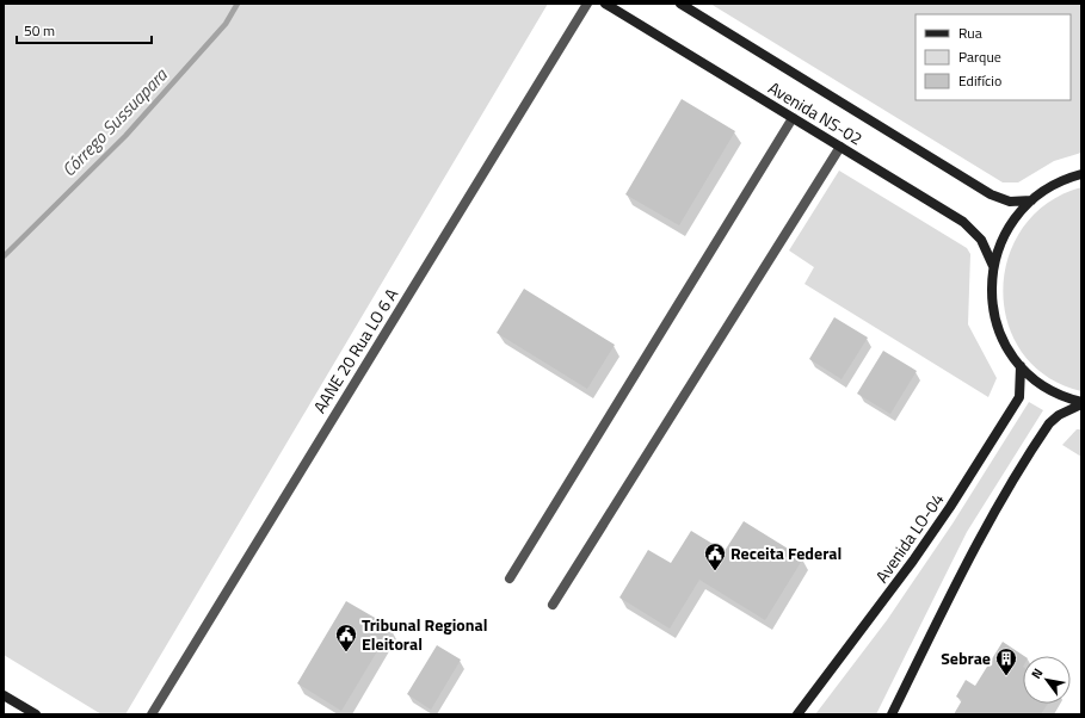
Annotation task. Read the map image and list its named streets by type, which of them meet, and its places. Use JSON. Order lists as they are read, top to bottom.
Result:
{
  "streets": {
    "street": ["Avenida NS-02", "AANE 20 Rua LO 6 A", "Avenida LO-04"]
  },
  "crossings": [
    ["Avenida NS-02", "Avenida LO-04"]
  ],
  "water": ["Córrego Sussuapara"],
  "places": {
    "public building": ["Receita Federal", "Tribunal Regional Eleitoral"],
    "building": ["Sebrae"]
  },
  "legend": ["Rua", "Parque", "Edifício"],
  "scale_bar": "50 m",
  "north": "top left"
}
